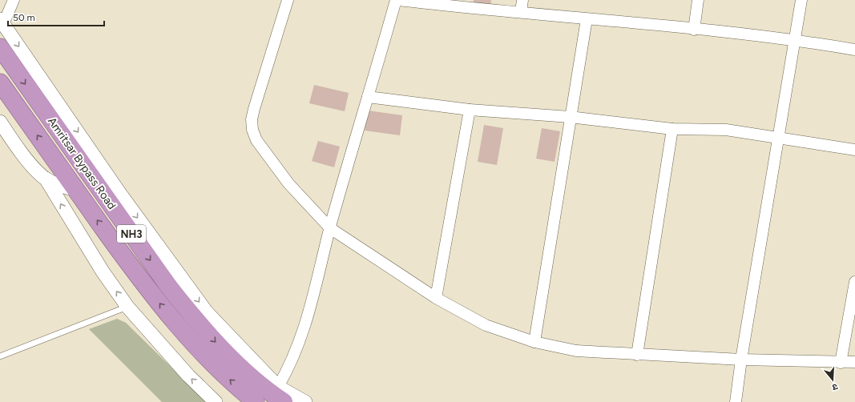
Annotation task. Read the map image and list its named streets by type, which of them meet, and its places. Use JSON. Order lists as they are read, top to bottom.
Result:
{
  "streets": {
    "highway": ["Amritsar Bypass Road", "NH3"]
  },
  "scale_bar": "50 m",
  "north": "bottom"
}
